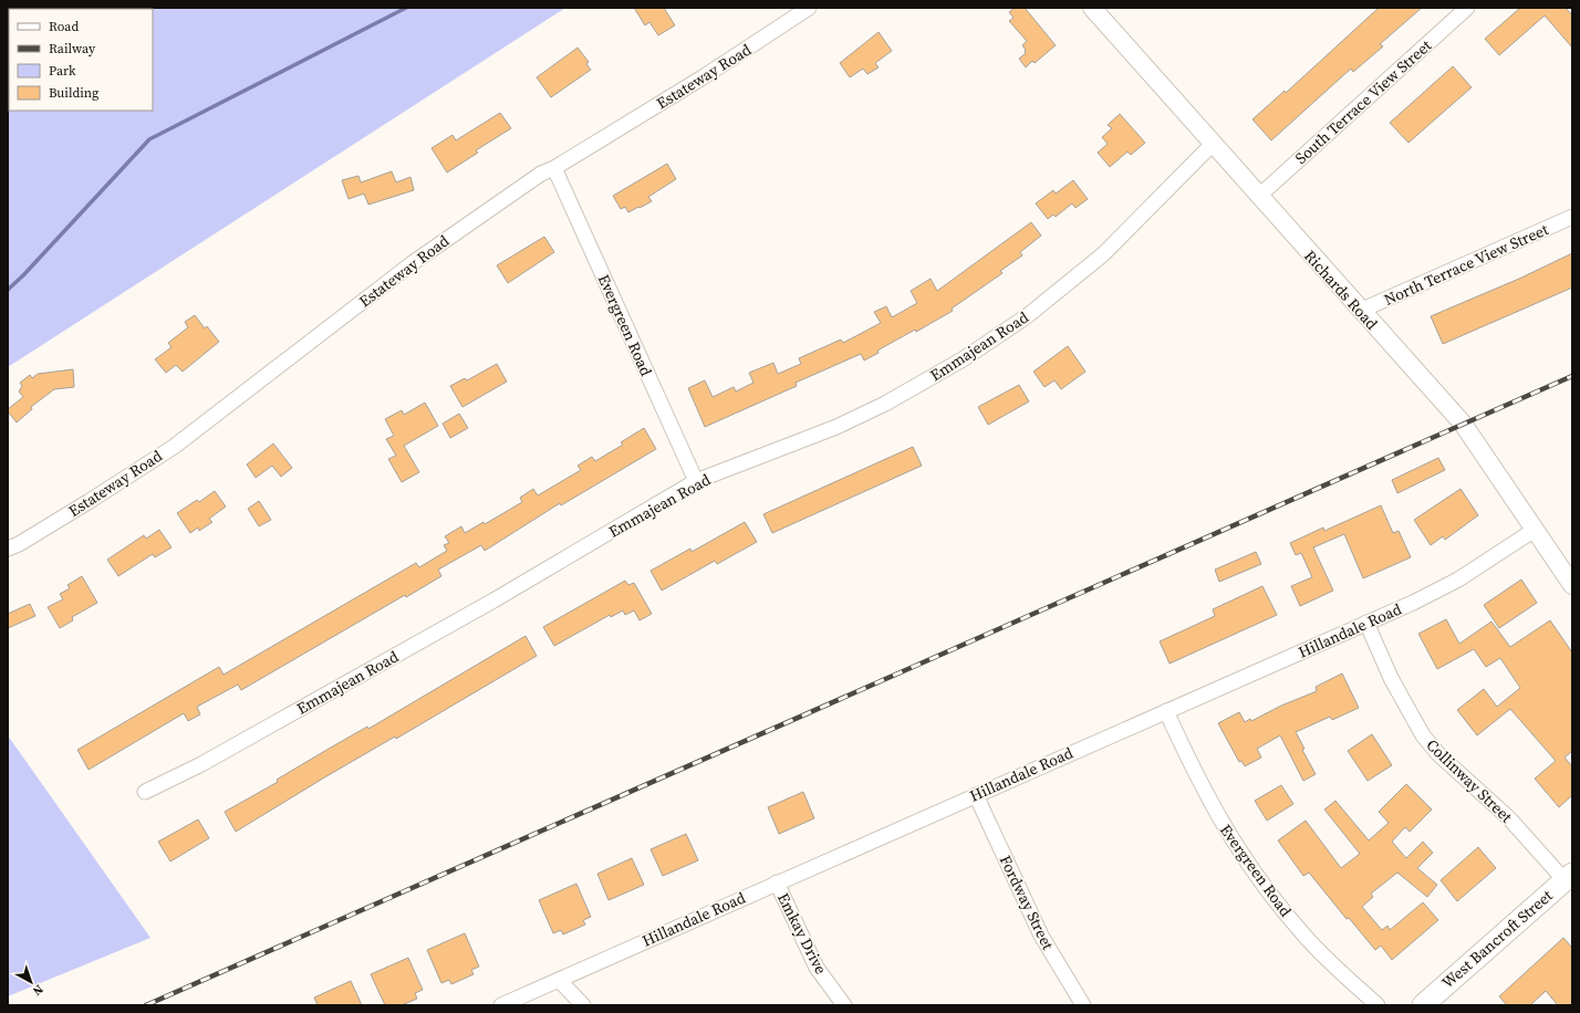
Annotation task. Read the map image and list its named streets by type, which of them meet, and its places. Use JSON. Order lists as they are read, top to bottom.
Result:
{
  "streets": {
    "main road": ["West Bancroft Street"],
    "street": [
      "Estateway Road",
      "South Terrace View Street",
      "North Terrace View Street",
      "Richards Road",
      "Evergreen Road",
      "Emmajean Road",
      "Hillandale Road",
      "Collinway Street",
      "Fordway Street",
      "Emkay Drive"
    ]
  },
  "crossings": [
    ["Estateway Road", "Evergreen Road"],
    ["South Terrace View Street", "Richards Road"],
    ["North Terrace View Street", "Richards Road"],
    ["Richards Road", "Emmajean Road"],
    ["Richards Road", "Hillandale Road"],
    ["Evergreen Road", "Emmajean Road"],
    ["Evergreen Road", "Hillandale Road"],
    ["Hillandale Road", "Collinway Street"],
    ["Hillandale Road", "Fordway Street"],
    ["Hillandale Road", "Emkay Drive"],
    ["Collinway Street", "West Bancroft Street"]
  ],
  "legend": [
    "Road",
    "Railway",
    "Park",
    "Building"
  ],
  "north": "bottom right"
}
